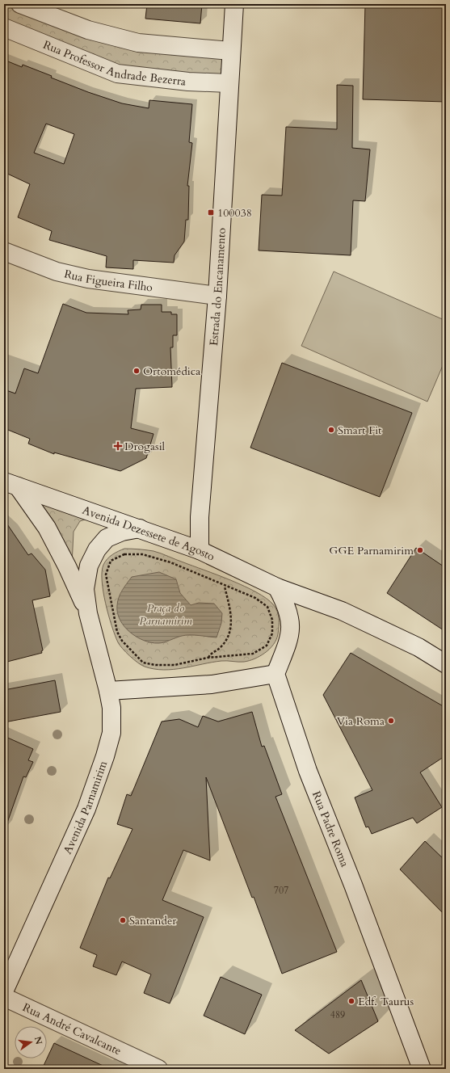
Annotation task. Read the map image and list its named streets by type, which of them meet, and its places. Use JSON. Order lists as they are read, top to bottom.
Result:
{
  "streets": {
    "main road": [
      "Rua Professor Andrade Bezerra",
      "Rua Figueira Filho",
      "Estrada do Encanamento",
      "Avenida Dezessete de Agosto",
      "Avenida Parnamirim",
      "Rua Padre Roma",
      "Rua André Cavalcante"
    ]
  },
  "crossings": [
    ["Rua Professor Andrade Bezerra", "Estrada do Encanamento"],
    ["Rua Figueira Filho", "Estrada do Encanamento"],
    ["Estrada do Encanamento", "Avenida Dezessete de Agosto"],
    ["Avenida Dezessete de Agosto", "Avenida Parnamirim"]
  ],
  "parks": ["Praça do Parnamirim"],
  "places": {
    "transit": ["100038"],
    "other": [
      "Ortomédica",
      "Smart Fit",
      "GGE Parnamirim",
      "Via Roma",
      "Santander",
      "Edf. Taurus"
    ],
    "health": ["Drogasil"]
  },
  "house_numbers": ["707", "489"],
  "north": "right"
}
